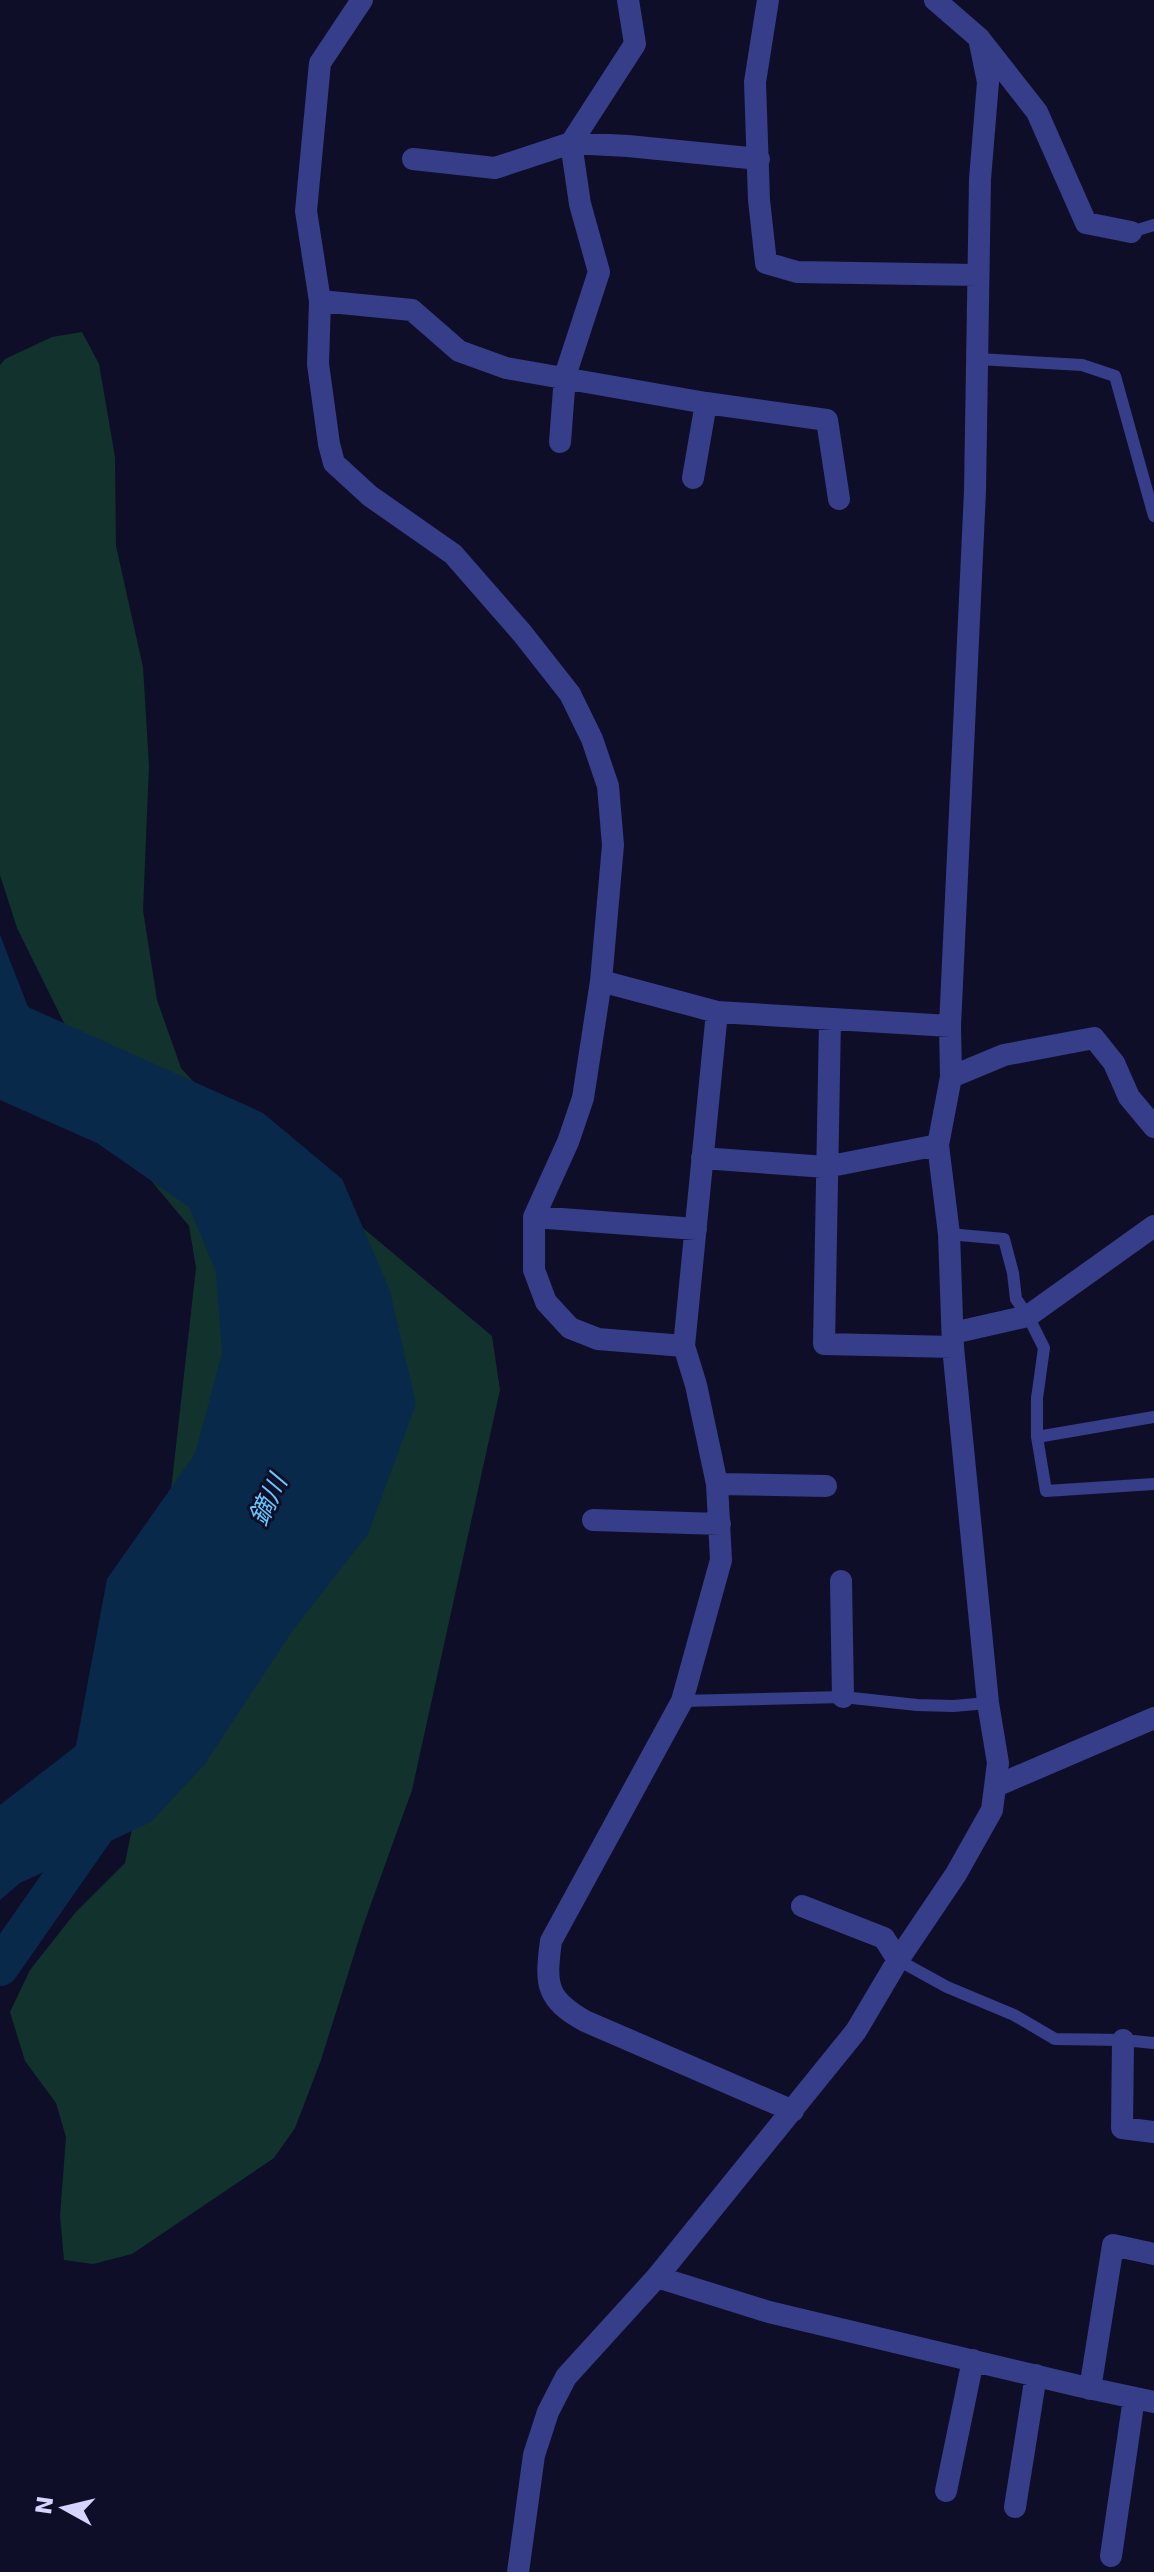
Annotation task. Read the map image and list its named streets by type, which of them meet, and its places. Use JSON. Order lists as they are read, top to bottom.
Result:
{
  "water": ["鏑川"],
  "north": "left"
}
